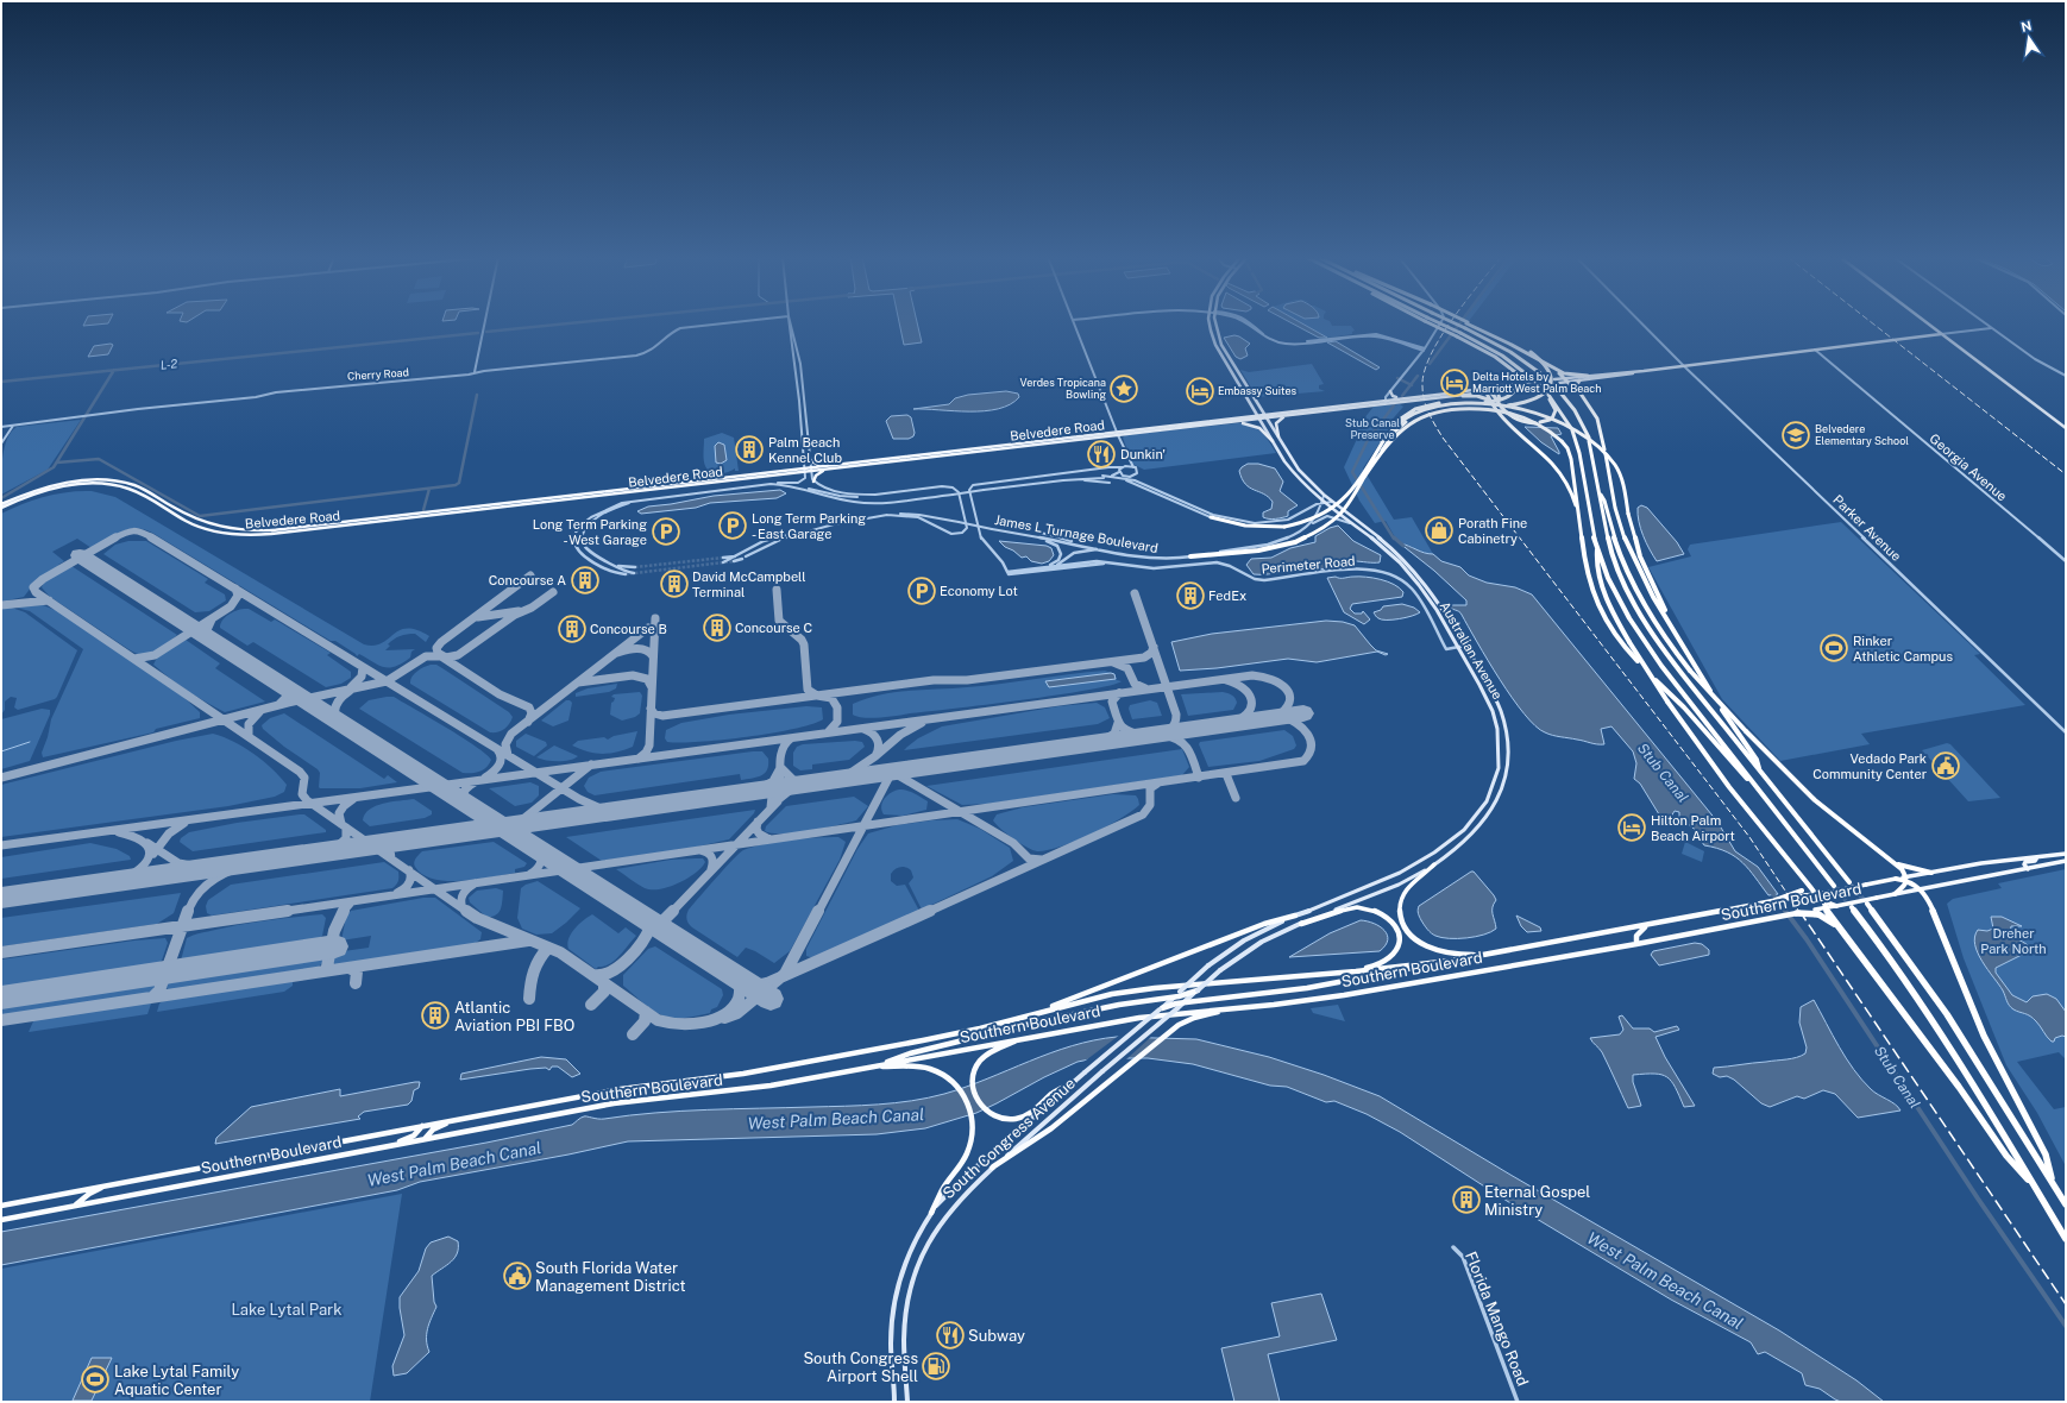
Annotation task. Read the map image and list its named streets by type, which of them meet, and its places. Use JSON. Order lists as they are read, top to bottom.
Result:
{
  "streets": {
    "highway": ["Southern Boulevard"],
    "main road": ["Belvedere Road", "Australian Avenue", "South Congress Avenue"],
    "street": [
      "Cherry Road",
      "Georgia Avenue",
      "Parker Avenue",
      "James L Turnage Boulevard",
      "Perimeter Road",
      "Florida Mango Road"
    ]
  },
  "crossings": [
    ["Belvedere Road", "Australian Avenue"],
    ["James L Turnage Boulevard", "Australian Avenue"],
    ["Perimeter Road", "Australian Avenue"],
    ["Australian Avenue", "South Congress Avenue"]
  ],
  "water": ["L-2", "Stub Canal", "West Palm Beach Canal"],
  "parks": ["Stub Canal Preserve", "Dreher Park North", "Lake Lytal Park"],
  "places": {
    "hotel": ["Delta Hotels by Marriott West Palm Beach", "Embassy Suites", "Hilton Palm Beach Airport"],
    "place": ["Verdes Tropicana Bowling"],
    "school or university": ["Belvedere Elementary School"],
    "building": [
      "Palm Beach Kennel Club",
      "Concourse A",
      "David McCampbell Terminal",
      "FedEx",
      "Concourse C",
      "Concourse B",
      "Atlantic Aviation PBI FBO",
      "Eternal Gospel Ministry"
    ],
    "restaurant": ["Dunkin'", "Subway"],
    "parking": ["Long Term Parking - East Garage", "Long Term Parking - West Garage", "Economy Lot"],
    "shop": ["Porath Fine Cabinetry"],
    "sports": ["Rinker Athletic Campus", "Lake Lytal Family Aquatic Center"],
    "public building": ["Vedado Park Community Center", "South Florida Water Management District"],
    "fuel station": ["South Congress Airport Shell"]
  },
  "north": "top"
}
